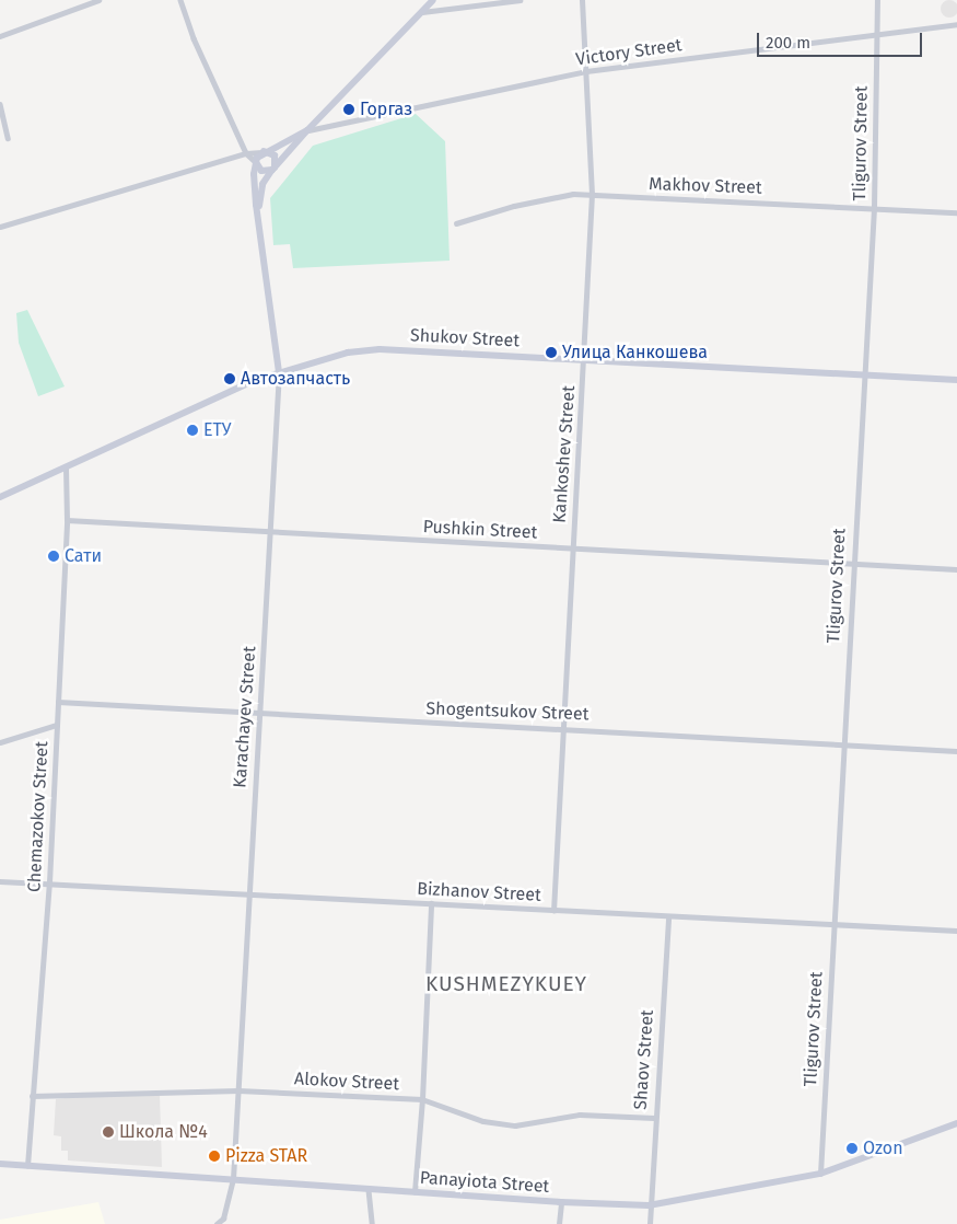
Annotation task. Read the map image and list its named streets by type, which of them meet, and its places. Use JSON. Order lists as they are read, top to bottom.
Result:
{
  "streets": {
    "street": [
      "Victory Street",
      "Tligurov Street",
      "Makhov Street",
      "Shukov Street",
      "Kankoshev Street",
      "Pushkin Street",
      "Shogentsukov Street",
      "Karachayev Street",
      "Chemazokov Street",
      "Bizhanov Street",
      "Shaov Street",
      "Alokov Street",
      "Panayiota Street"
    ]
  },
  "crossings": [
    ["Victory Street", "Tligurov Street"],
    ["Victory Street", "Kankoshev Street"],
    ["Tligurov Street", "Makhov Street"],
    ["Tligurov Street", "Shukov Street"],
    ["Tligurov Street", "Pushkin Street"],
    ["Tligurov Street", "Shogentsukov Street"],
    ["Tligurov Street", "Bizhanov Street"],
    ["Tligurov Street", "Panayiota Street"],
    ["Makhov Street", "Kankoshev Street"],
    ["Shukov Street", "Kankoshev Street"],
    ["Shukov Street", "Karachayev Street"],
    ["Shukov Street", "Chemazokov Street"],
    ["Kankoshev Street", "Pushkin Street"],
    ["Kankoshev Street", "Shogentsukov Street"],
    ["Kankoshev Street", "Bizhanov Street"],
    ["Pushkin Street", "Karachayev Street"],
    ["Pushkin Street", "Chemazokov Street"],
    ["Shogentsukov Street", "Karachayev Street"],
    ["Shogentsukov Street", "Chemazokov Street"],
    ["Karachayev Street", "Bizhanov Street"],
    ["Karachayev Street", "Alokov Street"],
    ["Karachayev Street", "Panayiota Street"],
    ["Chemazokov Street", "Bizhanov Street"],
    ["Chemazokov Street", "Alokov Street"],
    ["Chemazokov Street", "Panayiota Street"],
    ["Bizhanov Street", "Shaov Street"],
    ["Shaov Street", "Alokov Street"],
    ["Shaov Street", "Panayiota Street"]
  ],
  "districts": ["KUSHMEZYKUEY"],
  "places": [
    "Горгаз",
    "Улица Канкошева",
    "Автозапчасть",
    "ЕТУ",
    "Сати",
    "Школа №4",
    "Ozon",
    "Pizza STAR"
  ],
  "scale_bar": "200 m"
}
